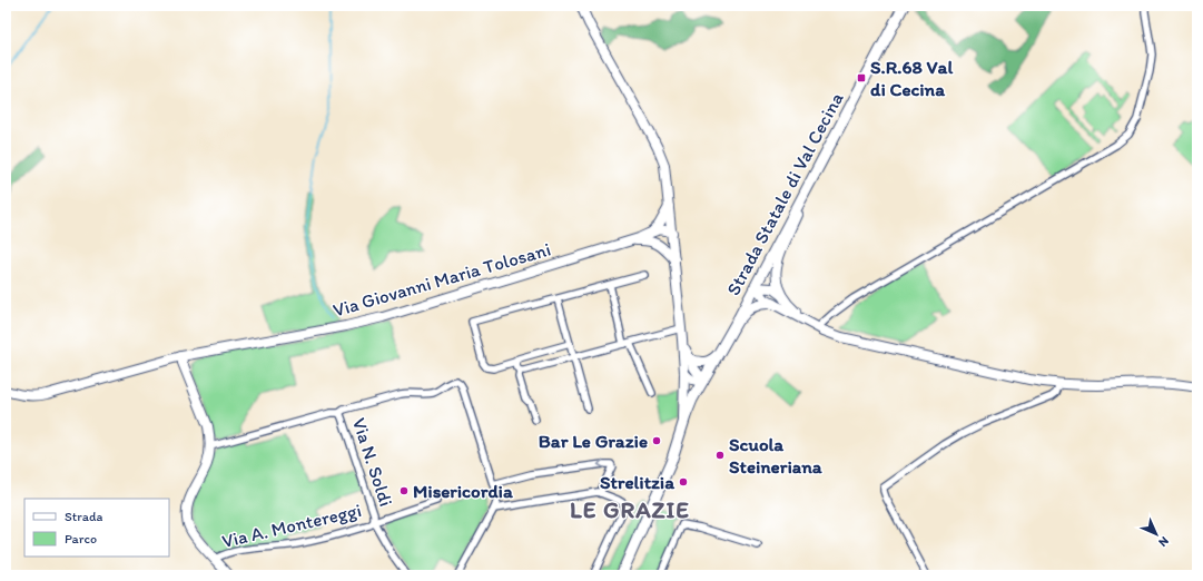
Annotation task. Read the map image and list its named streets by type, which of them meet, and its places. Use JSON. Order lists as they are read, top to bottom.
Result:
{
  "streets": {
    "main road": ["Strada Statale di Val Cecina", "Via Giovanni Maria Tolosani"],
    "street": ["Via N. Soldi", "Via A. Montereggi"]
  },
  "crossings": [
    ["Via N. Soldi", "Via A. Montereggi"]
  ],
  "districts": ["LE GRAZIE"],
  "places": {
    "transit": ["S.R.68 Val di Cecina"],
    "other": [
      "Bar Le Grazie",
      "Scuola Steineriana",
      "Strelitzia",
      "Misericordia"
    ]
  },
  "legend": ["Strada", "Parco"],
  "north": "bottom right"
}
